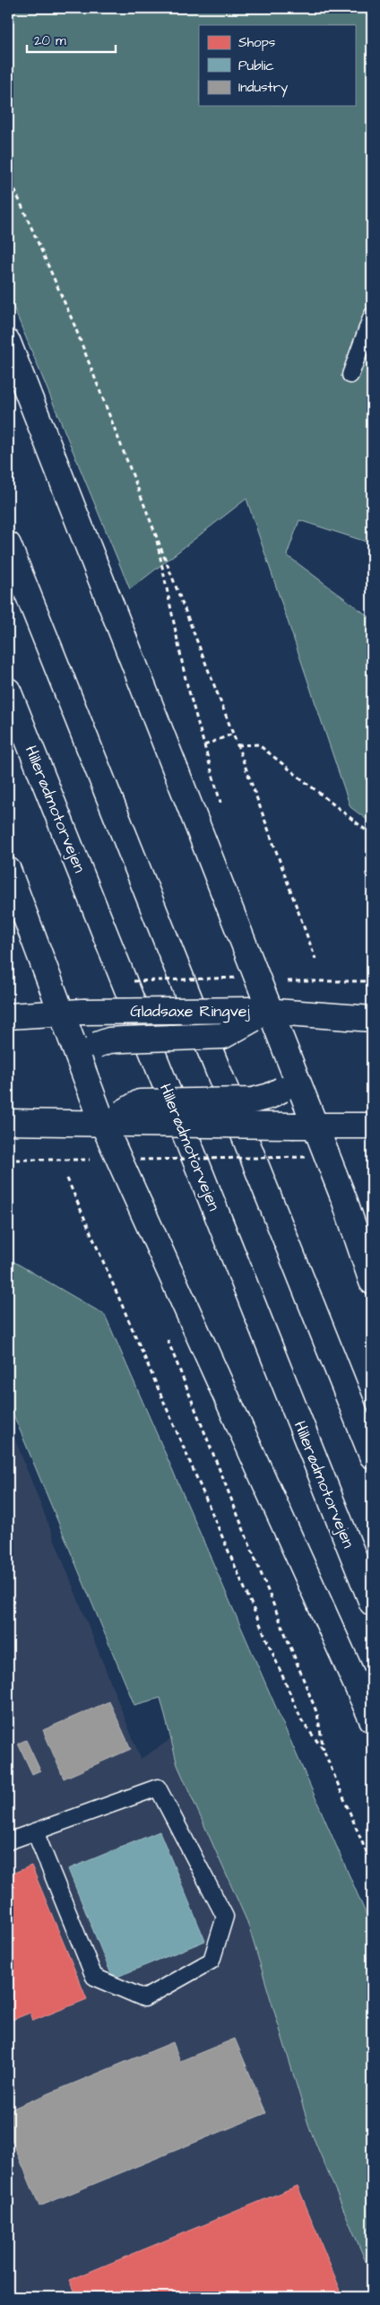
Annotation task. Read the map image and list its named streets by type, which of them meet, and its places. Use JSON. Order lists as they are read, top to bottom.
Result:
{
  "streets": {
    "main road": ["Hillerødmotorvejen", "Gladsaxe Ringvej"]
  },
  "legend": ["Shops", "Public", "Industry"],
  "scale_bar": "20 m"
}
